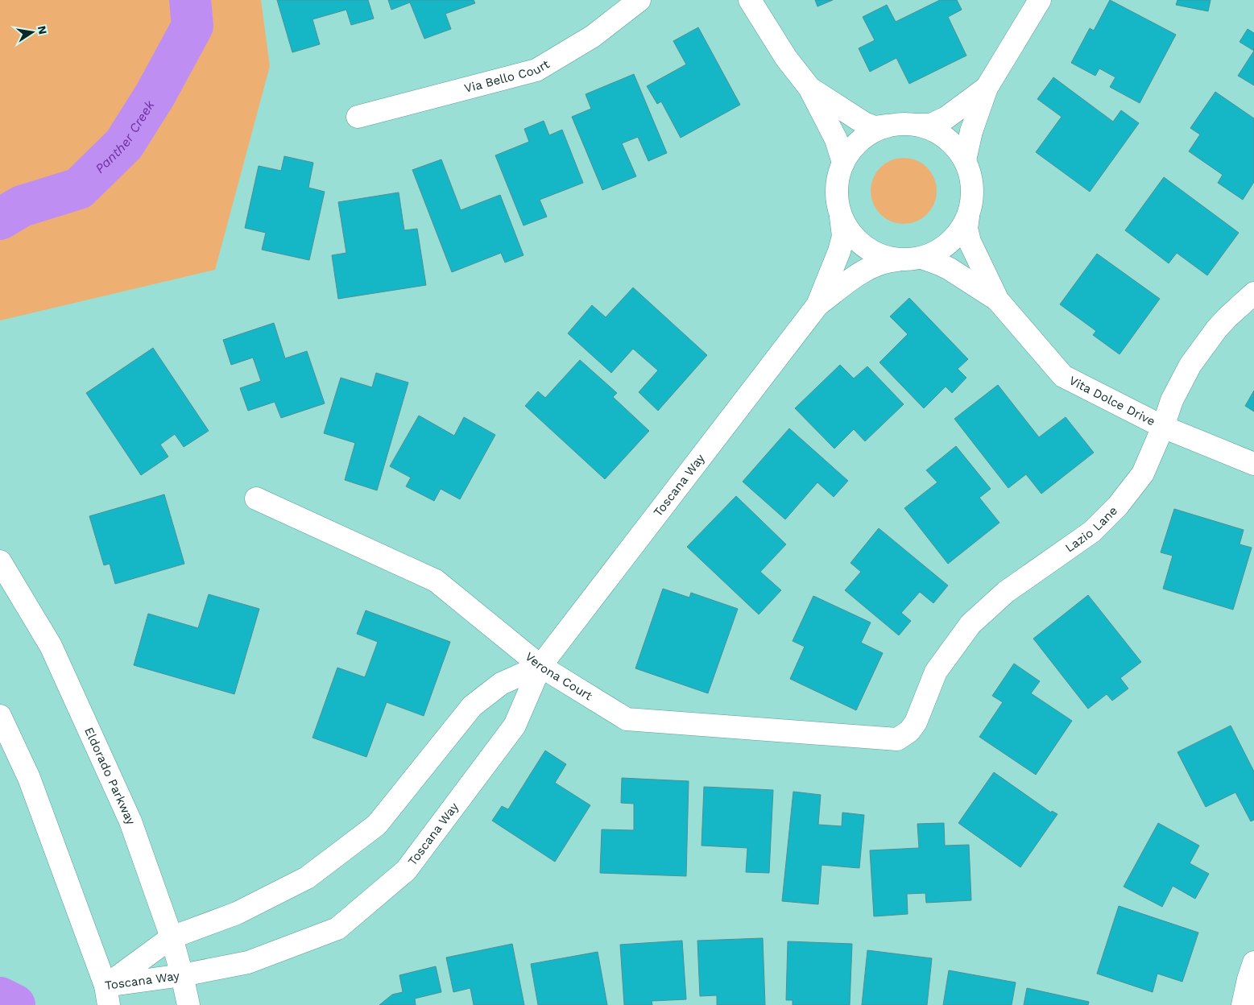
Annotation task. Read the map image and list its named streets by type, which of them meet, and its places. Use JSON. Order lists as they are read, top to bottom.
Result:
{
  "streets": {
    "street": [
      "Via Bello Court",
      "Vita Dolce Drive",
      "Toscana Way",
      "Lazio Lane",
      "Verona Court",
      "Eldorado Parkway"
    ]
  },
  "crossings": [
    ["Vita Dolce Drive", "Toscana Way"],
    ["Vita Dolce Drive", "Lazio Lane"],
    ["Toscana Way", "Verona Court"],
    ["Toscana Way", "Eldorado Parkway"],
    ["Lazio Lane", "Verona Court"]
  ],
  "water": ["Panther Creek"],
  "north": "right"
}
